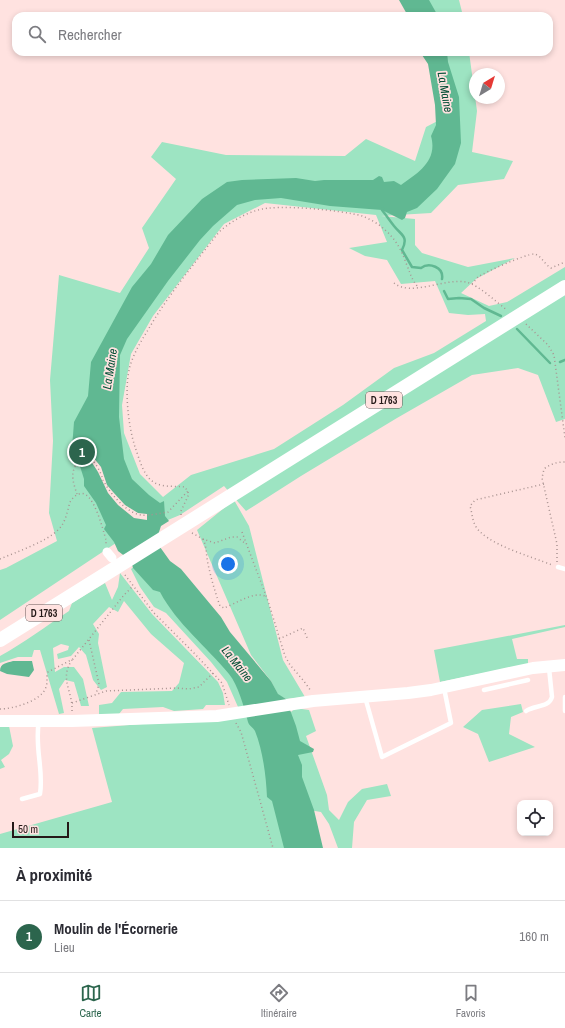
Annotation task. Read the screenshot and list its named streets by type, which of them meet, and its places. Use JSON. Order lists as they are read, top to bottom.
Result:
{
  "streets": {
    "main road": ["D 1763"]
  },
  "water": ["La Maine"],
  "scale_bar": "50 m",
  "north": "top right",
  "page": {
    "search": "Rechercher",
    "pins": "1",
    "scale": "50 m",
    "heading": "À proximité",
    "list": [
      {
        "mark": "1",
        "name": "Moulin de l'Écornerie",
        "note": "Lieu",
        "value": "160 m"
      }
    ],
    "nav": ["Carte", "Itinéraire", "Favoris"]
  }
}
